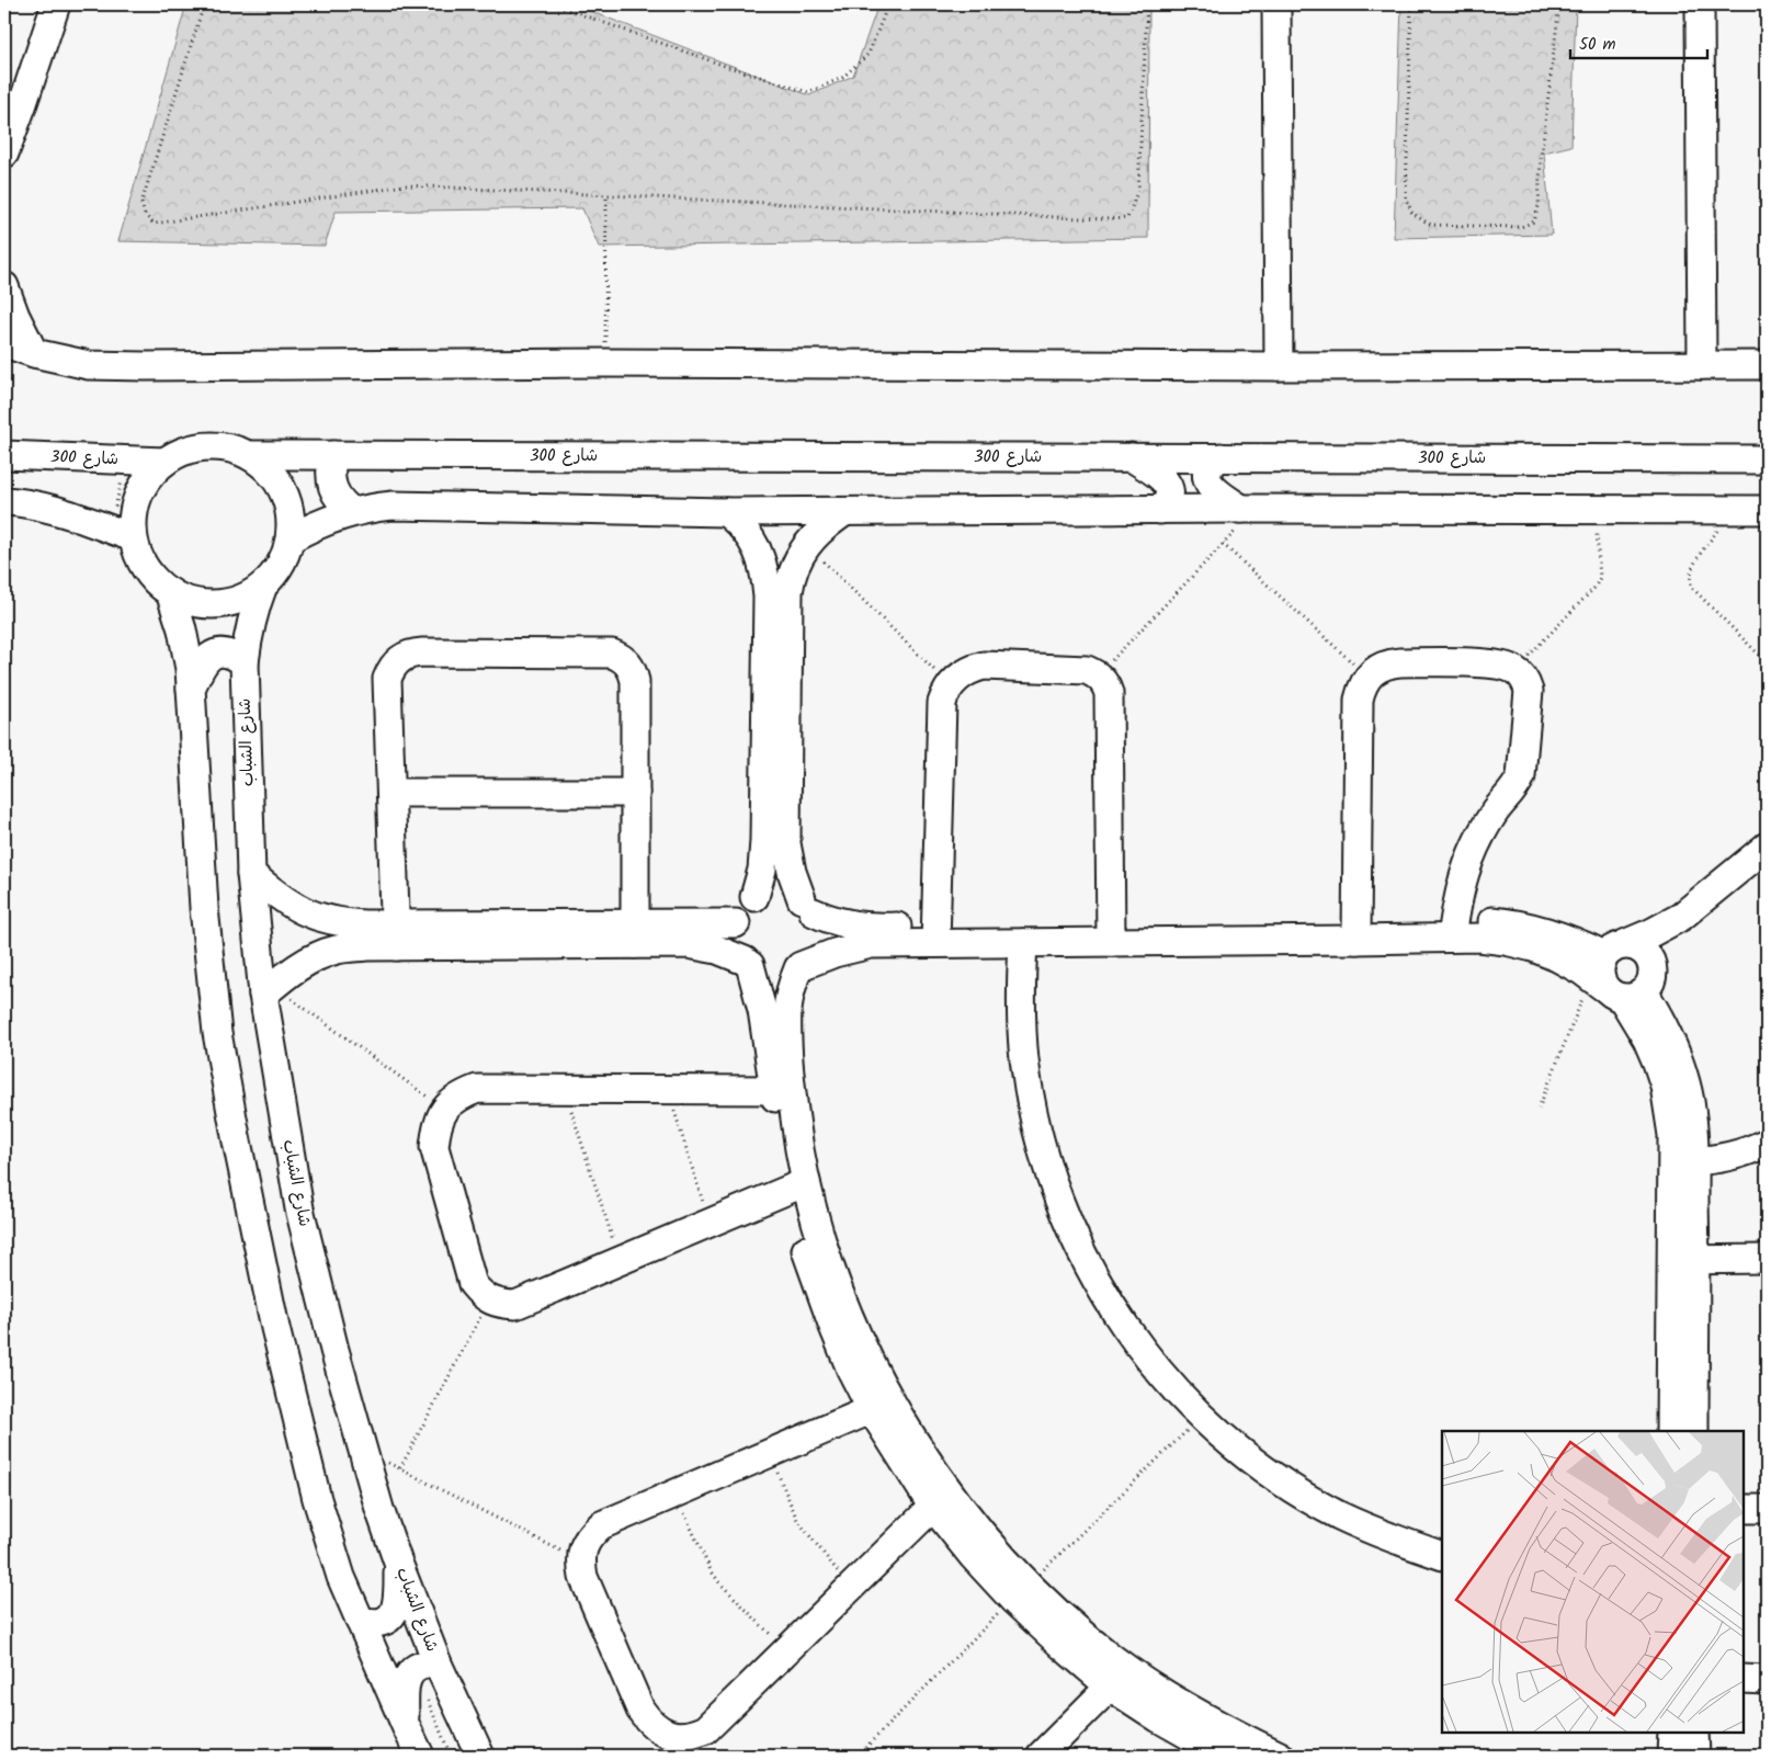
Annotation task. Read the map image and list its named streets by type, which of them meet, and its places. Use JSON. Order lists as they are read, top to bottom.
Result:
{
  "streets": {
    "street": ["شارع 300", "شارع الشباب"]
  },
  "crossings": [
    ["شارع 300", "شارع الشباب"]
  ],
  "scale_bar": "50 m"
}
